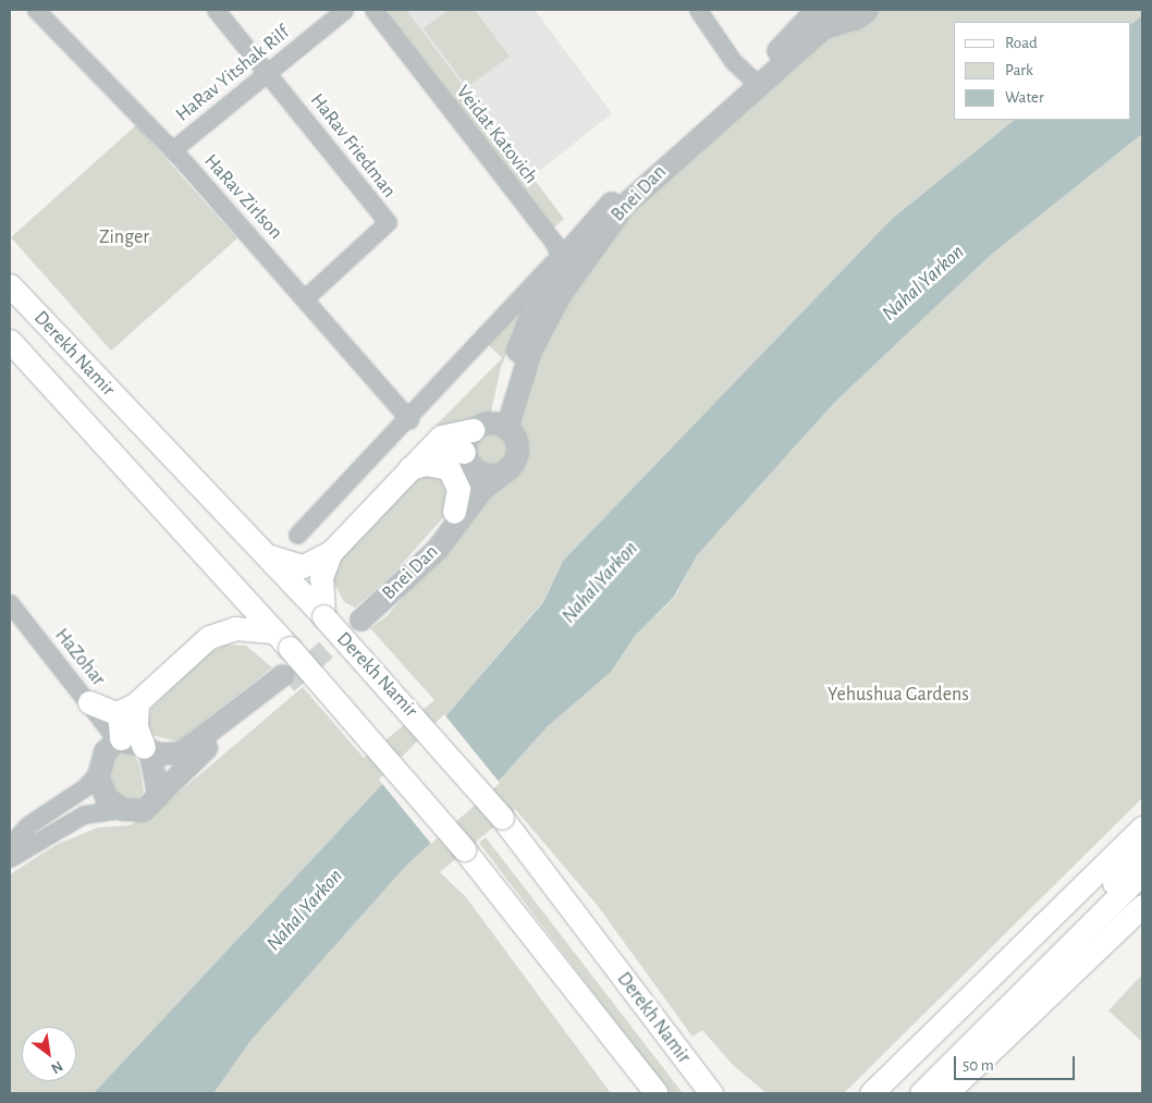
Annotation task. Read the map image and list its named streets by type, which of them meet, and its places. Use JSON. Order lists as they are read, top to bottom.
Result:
{
  "streets": {
    "main road": ["Derekh Namir"],
    "street": [
      "HaRav Yitshak Rilf",
      "Veidat Katovich",
      "HaRav Friedman",
      "Bnei Dan",
      "HaRav Zirlson",
      "HaZohar"
    ]
  },
  "crossings": [
    ["HaRav Yitshak Rilf", "HaRav Friedman"],
    ["HaRav Yitshak Rilf", "HaRav Zirlson"],
    ["Veidat Katovich", "Bnei Dan"],
    ["HaRav Friedman", "HaRav Zirlson"],
    ["Bnei Dan", "HaRav Zirlson"]
  ],
  "water": ["Nahal Yarkon"],
  "parks": ["Zinger", "Yehushua Gardens"],
  "legend": ["Road", "Park", "Water"],
  "scale_bar": "50 m",
  "north": "bottom right"
}
